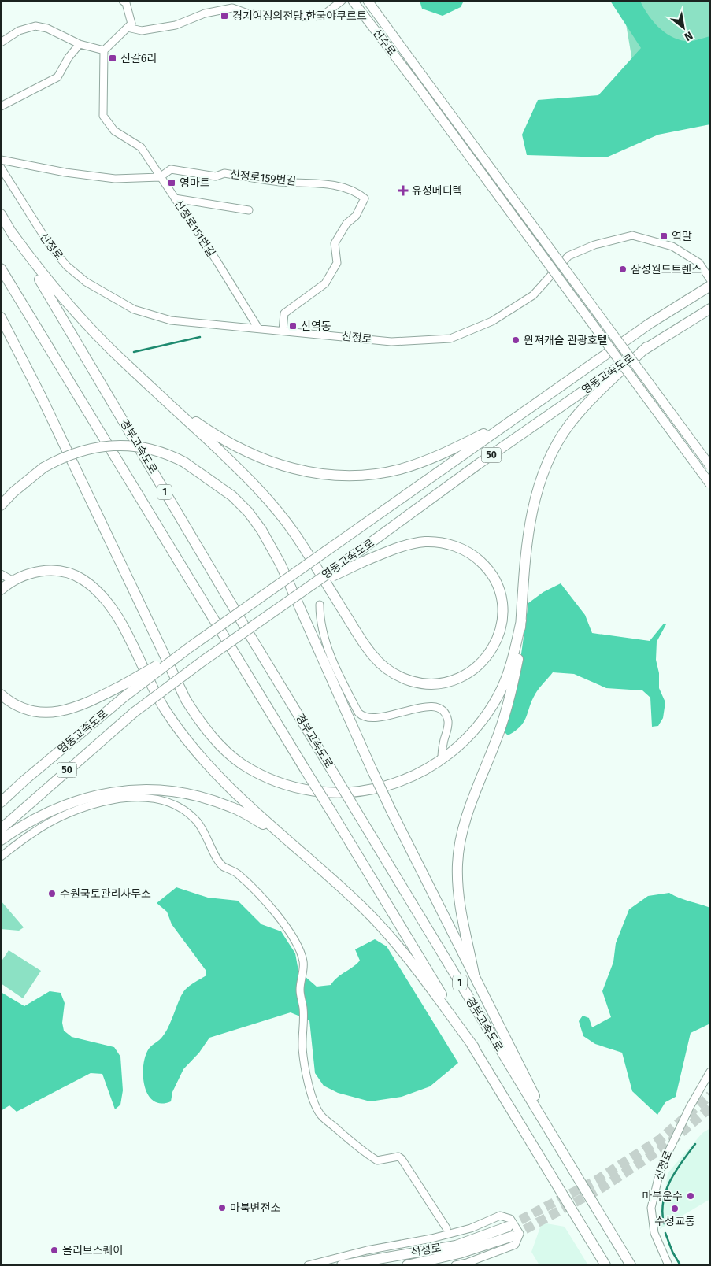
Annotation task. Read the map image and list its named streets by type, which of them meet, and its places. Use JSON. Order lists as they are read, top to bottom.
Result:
{
  "streets": {
    "highway": [
      "영동고속도로",
      "경부고속도로",
      "50",
      "1",
      "석성로"
    ],
    "main road": ["신수로"],
    "street": ["신정로159번길", "신정로151번길", "신정로"]
  },
  "crossings": [
    ["신정로159번길", "신정로151번길"],
    ["신정로159번길", "신정로"],
    ["신정로151번길", "신정로"]
  ],
  "places": {
    "transit": [
      "경기여성의전당.한국야쿠르트",
      "신갈6리",
      "영마트",
      "역말",
      "신역동"
    ],
    "health": ["유성메디텍"],
    "other": [
      "삼성월드트렌스",
      "윈져캐슬 관광호텔",
      "수원국토관리사무소",
      "마북운수",
      "마북변전소",
      "수성교통",
      "올리브스퀘어"
    ]
  },
  "north": "bottom right"
}
